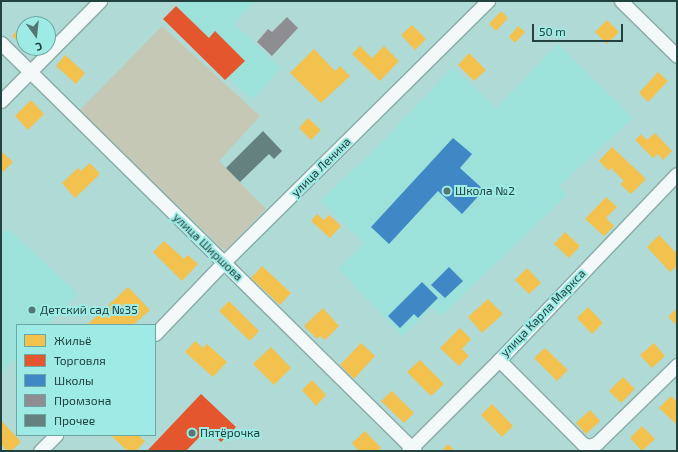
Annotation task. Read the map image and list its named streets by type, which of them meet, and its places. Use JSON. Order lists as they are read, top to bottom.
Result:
{
  "streets": {
    "street": ["улица Ленина", "улица Ширшова", "улица Карла Маркса"]
  },
  "crossings": [
    ["улица Ленина", "улица Ширшова"],
    ["улица Ширшова", "улица Карла Маркса"]
  ],
  "places": ["Школа №2", "Детский сад №35", "Пятёрочка"],
  "legend": [
    "Жильё",
    "Торговля",
    "Школы",
    "Промзона",
    "Прочее"
  ],
  "scale_bar": "50 m",
  "north": "bottom"
}
